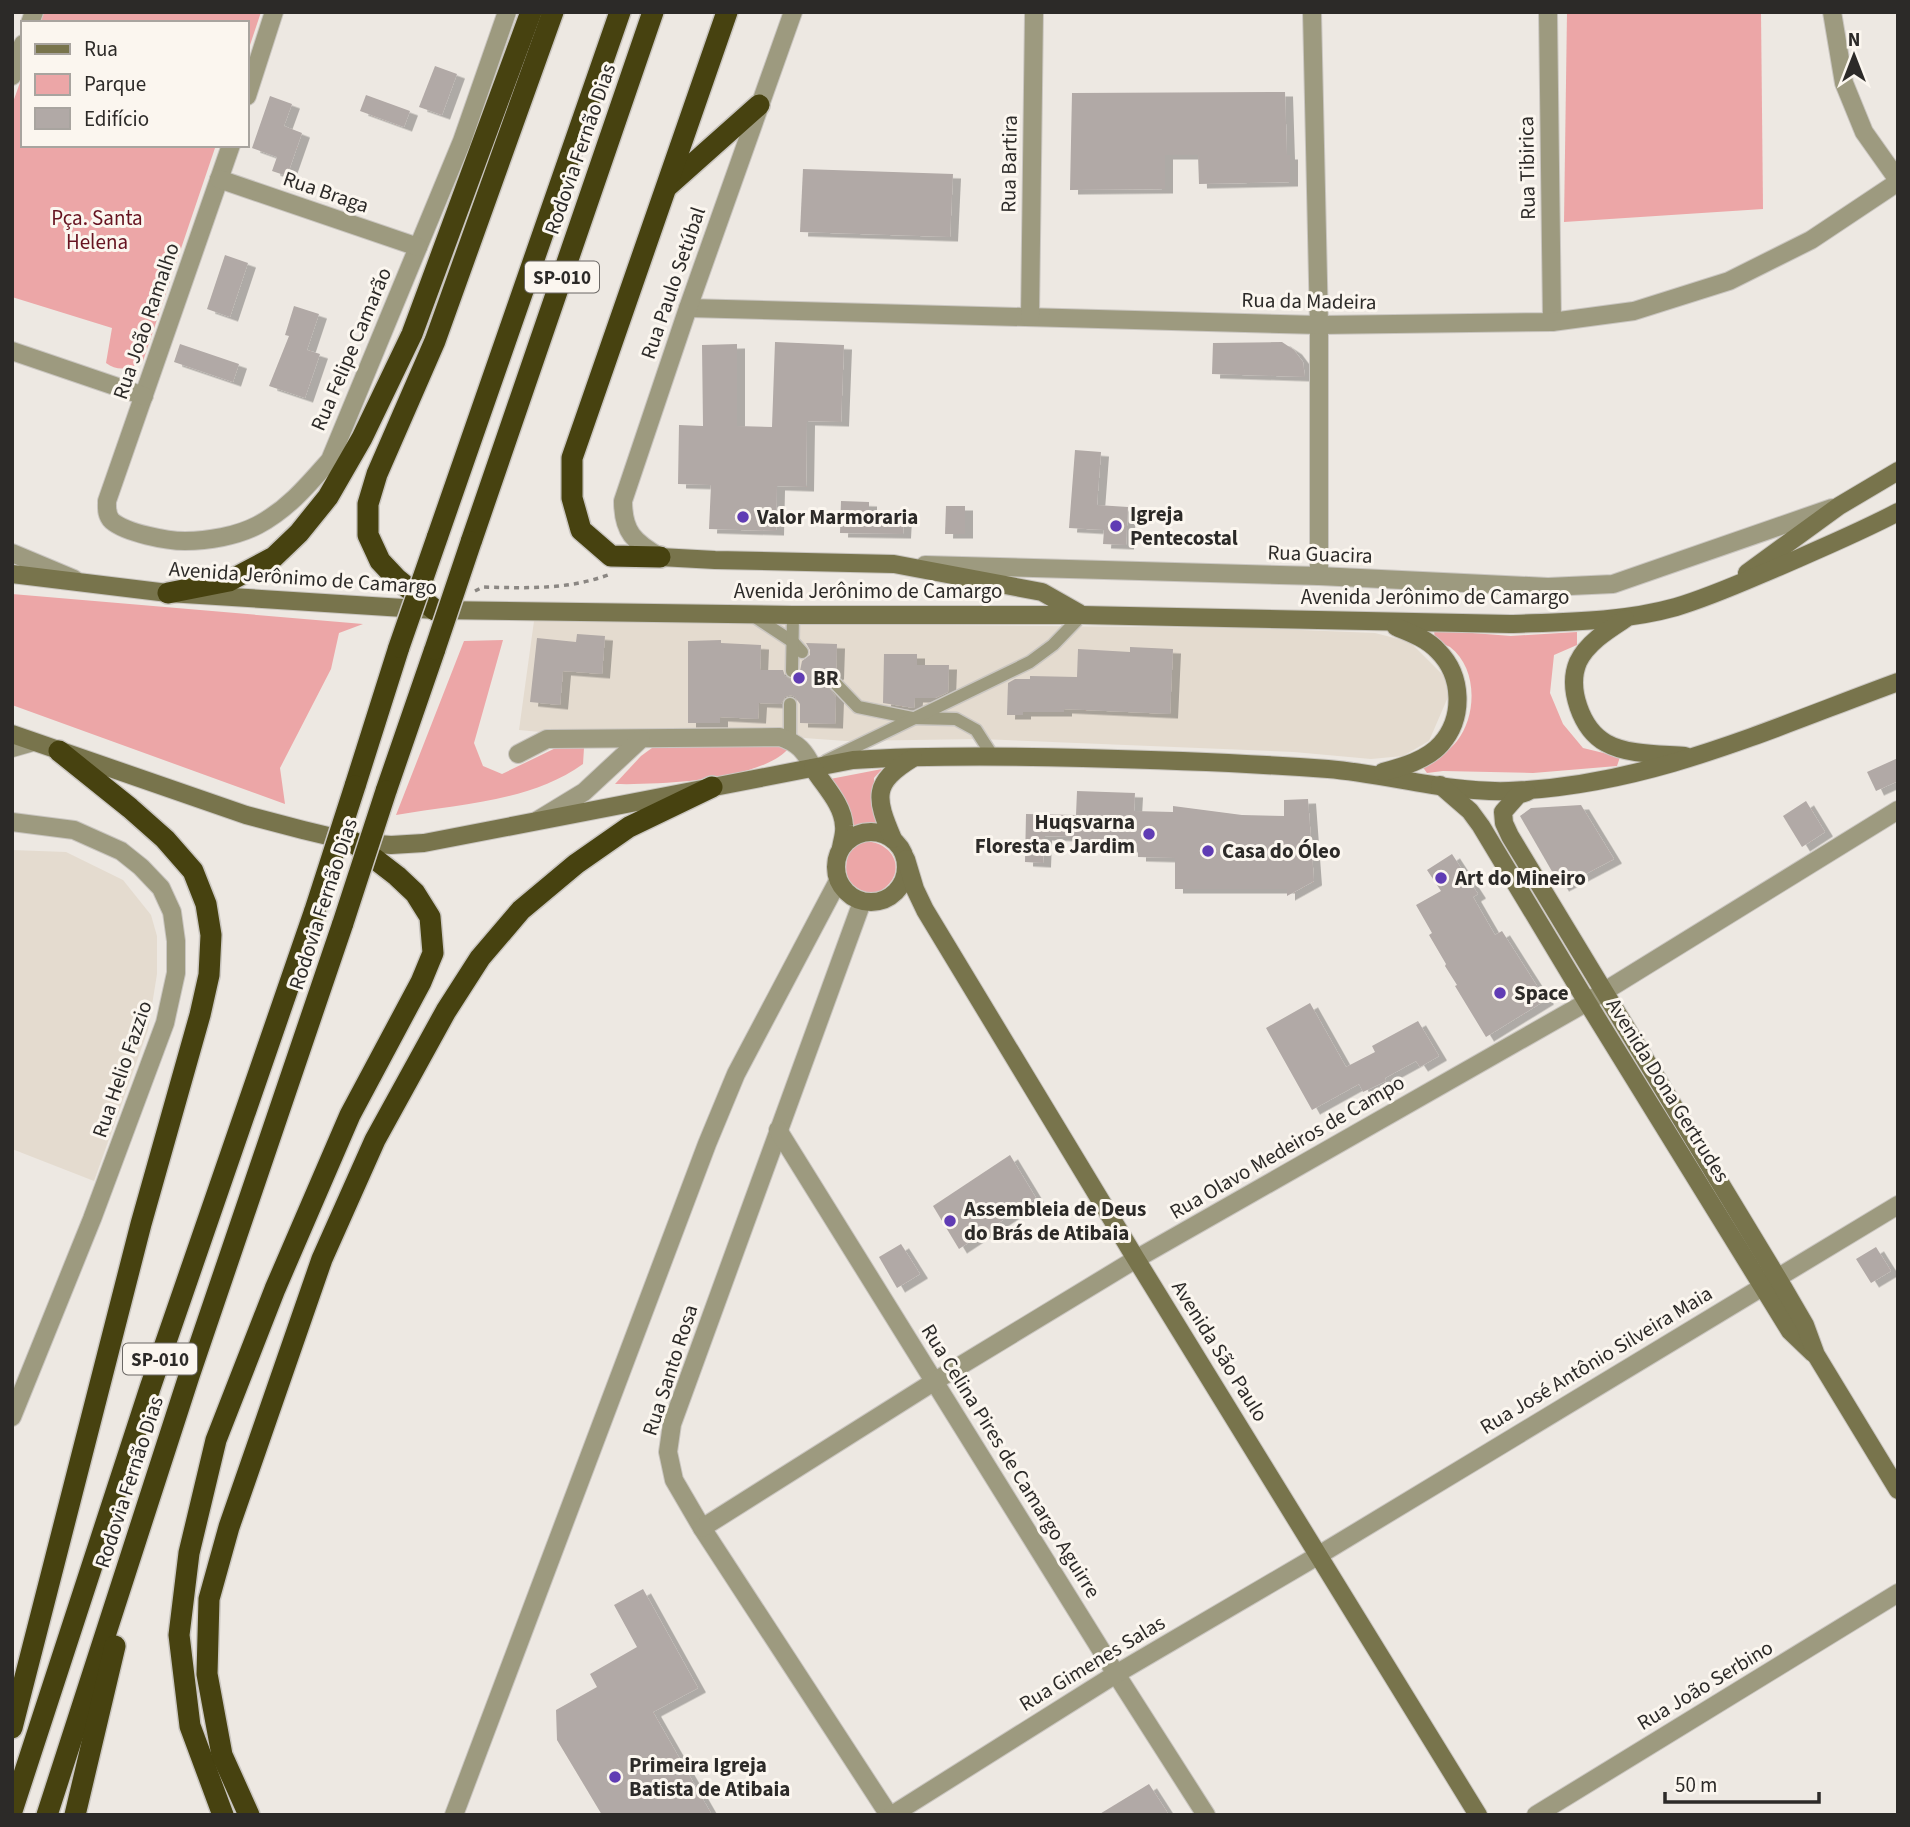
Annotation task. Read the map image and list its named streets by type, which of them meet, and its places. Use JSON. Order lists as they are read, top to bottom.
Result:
{
  "streets": {
    "highway": ["Rodovia Fernão Dias", "SP-010"],
    "main road": [
      "Rua Guacira",
      "Avenida Jerônimo de Camargo",
      "Avenida Dona Gertrudes",
      "Avenida São Paulo"
    ],
    "street": [
      "Rua Bartira",
      "Rua Tibirica",
      "Rua Braga",
      "Rua Paulo Setúbal",
      "Rua da Madeira",
      "Rua João Ramalho",
      "Rua Felipe Camarão",
      "Rua Helio Fazzio",
      "Rua Olavo Medeiros de Campo",
      "Rua José Antônio Silveira Maia",
      "Rua Santo Rosa",
      "Rua Celina Pires de Camargo Aguirre",
      "Rua Gimenes Salas",
      "Rua João Serbino"
    ]
  },
  "crossings": [
    ["Rua Bartira", "Rua da Madeira"],
    ["Rua Tibirica", "Rua da Madeira"],
    ["Rua Braga", "Rua João Ramalho"],
    ["Rua Braga", "Rua Felipe Camarão"],
    ["Rua Paulo Setúbal", "Rua da Madeira"],
    ["Rua Paulo Setúbal", "Rua Guacira"],
    ["Rua João Ramalho", "Rua Felipe Camarão"],
    ["Rua Guacira", "Avenida Jerônimo de Camargo"],
    ["Avenida Dona Gertrudes", "Rua Olavo Medeiros de Campo"],
    ["Avenida Dona Gertrudes", "Rua José Antônio Silveira Maia"],
    ["Rua Olavo Medeiros de Campo", "Avenida São Paulo"],
    ["Rua Olavo Medeiros de Campo", "Rua Santo Rosa"],
    ["Rua Olavo Medeiros de Campo", "Rua Celina Pires de Camargo Aguirre"],
    ["Avenida São Paulo", "Rua José Antônio Silveira Maia"],
    ["Avenida São Paulo", "Rua Santo Rosa"],
    ["Avenida São Paulo", "Rua Gimenes Salas"],
    ["Rua José Antônio Silveira Maia", "Rua Gimenes Salas"],
    ["Rua Santo Rosa", "Rua Celina Pires de Camargo Aguirre"],
    ["Rua Santo Rosa", "Rua Gimenes Salas"],
    ["Rua Celina Pires de Camargo Aguirre", "Rua Gimenes Salas"]
  ],
  "parks": ["Pça. Santa Helena"],
  "places": [
    "Valor Marmoraria",
    "Igreja Pentecostal",
    "BR",
    "Huqsvarna Floresta e Jardim",
    "Casa do Óleo",
    "Art do Mineiro",
    "Space",
    "Assembleia de Deus do Brás de Atibaia",
    "Primeira Igreja Batista de Atibaia"
  ],
  "legend": ["Rua", "Parque", "Edifício"],
  "scale_bar": "50 m",
  "north": "top"
}
